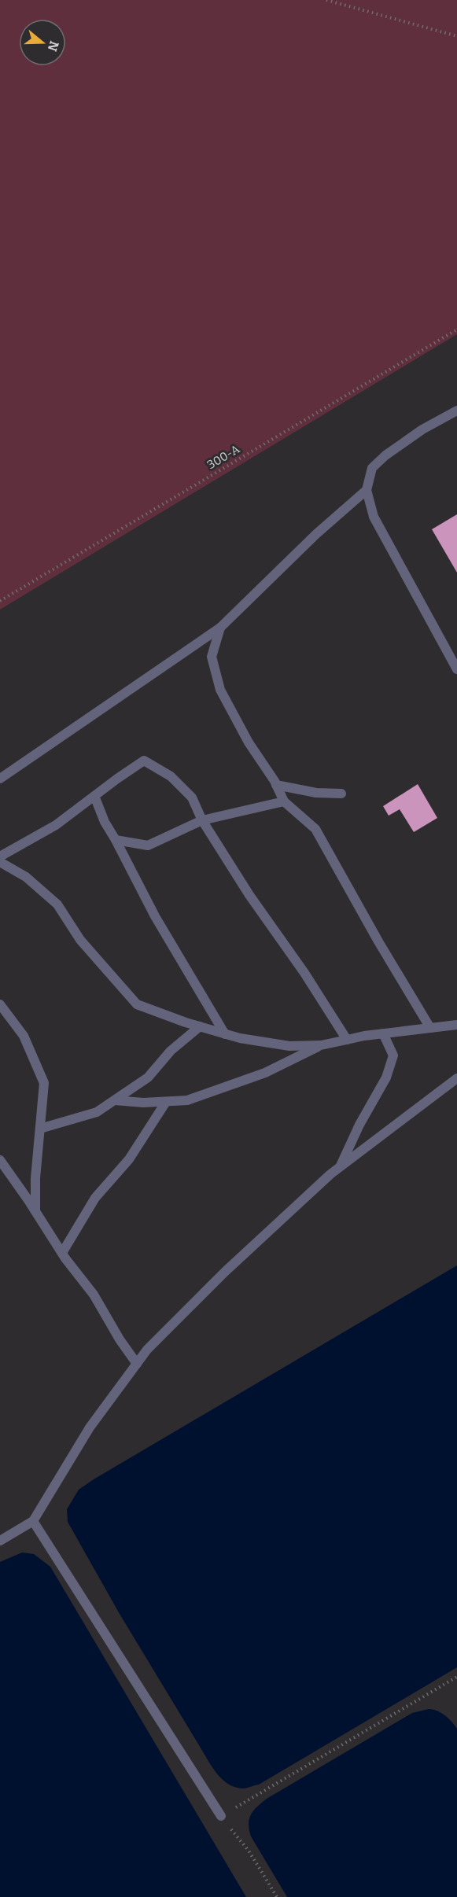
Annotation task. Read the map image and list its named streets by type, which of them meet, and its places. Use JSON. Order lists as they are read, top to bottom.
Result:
{
  "streets": {
    "path": ["300-A"]
  },
  "north": "right"
}
